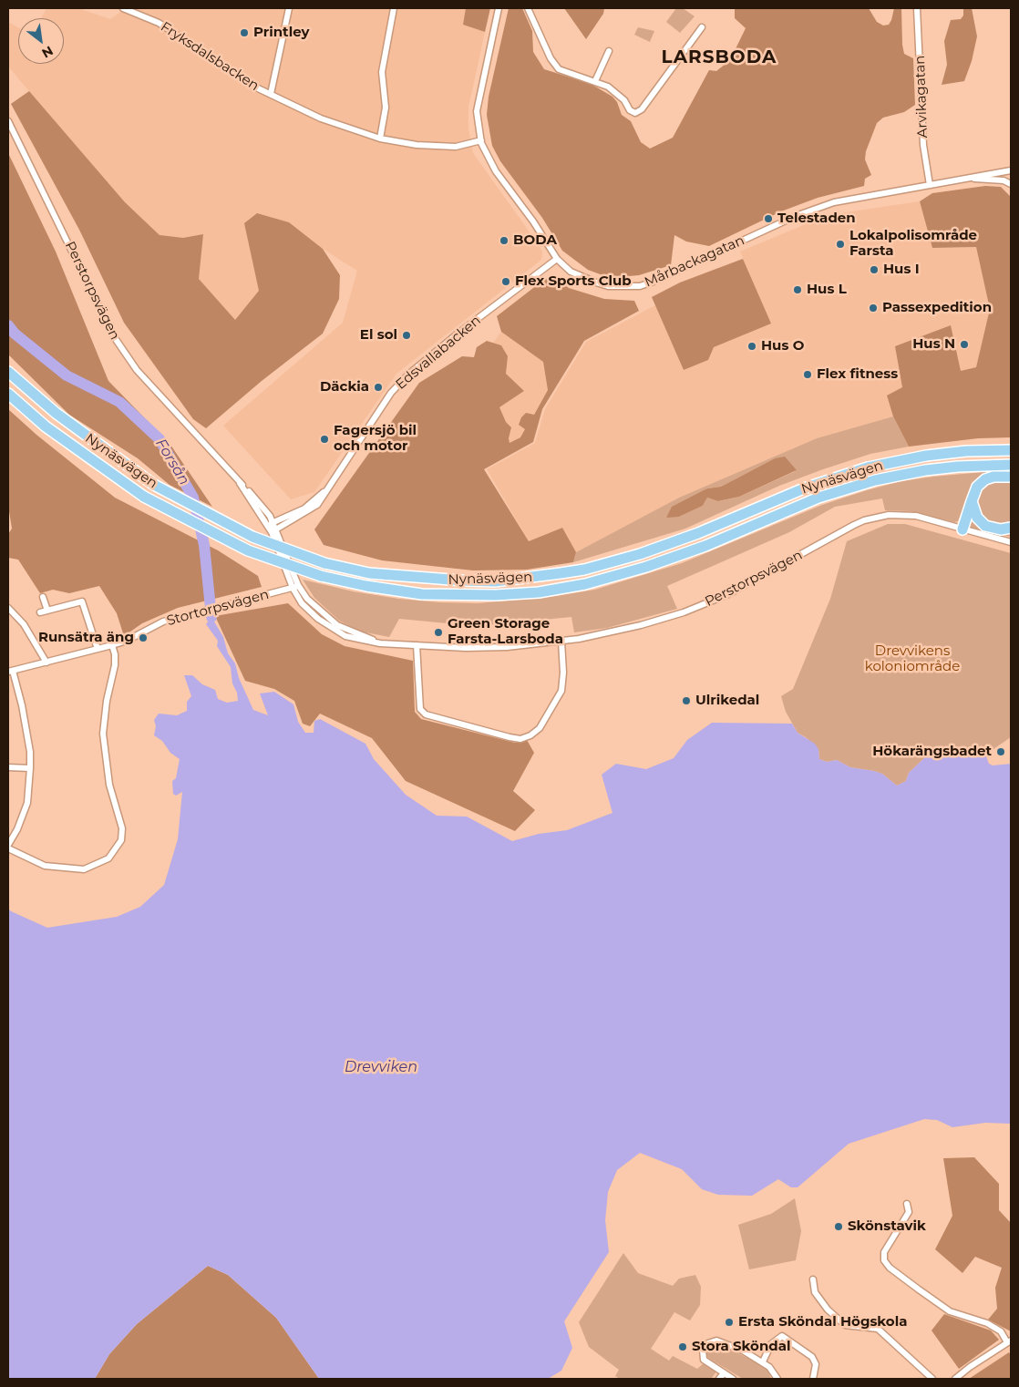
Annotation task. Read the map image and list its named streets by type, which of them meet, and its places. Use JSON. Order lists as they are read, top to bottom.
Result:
{
  "streets": {
    "highway": ["Nynäsvägen"],
    "street": [
      "Fryksdalsbacken",
      "Arvikagatan",
      "Mårbackagatan",
      "Perstorpsvägen",
      "Edsvallabacken",
      "Stortorpsvägen"
    ]
  },
  "crossings": [
    ["Fryksdalsbacken", "Mårbackagatan"],
    ["Arvikagatan", "Mårbackagatan"],
    ["Mårbackagatan", "Edsvallabacken"],
    ["Perstorpsvägen", "Edsvallabacken"],
    ["Perstorpsvägen", "Stortorpsvägen"]
  ],
  "districts": ["LARSBODA"],
  "water": ["Forsån", "Drevviken"],
  "parks": ["Drevvikens koloniområde"],
  "places": [
    "Printley",
    "Telestaden",
    "BODA",
    "Lokalpolisområde Farsta",
    "Hus I",
    "Flex Sports Club",
    "Hus L",
    "Passexpedition",
    "El sol",
    "Hus N",
    "Hus O",
    "Flex fitness",
    "Däckia",
    "Fagersjö bil och motor",
    "Green Storage Farsta-Larsboda",
    "Runsätra äng",
    "Ulrikedal",
    "Hökarängsbadet",
    "Skönstavik",
    "Ersta Sköndal Högskola",
    "Stora Sköndal"
  ],
  "north": "bottom right"
}
